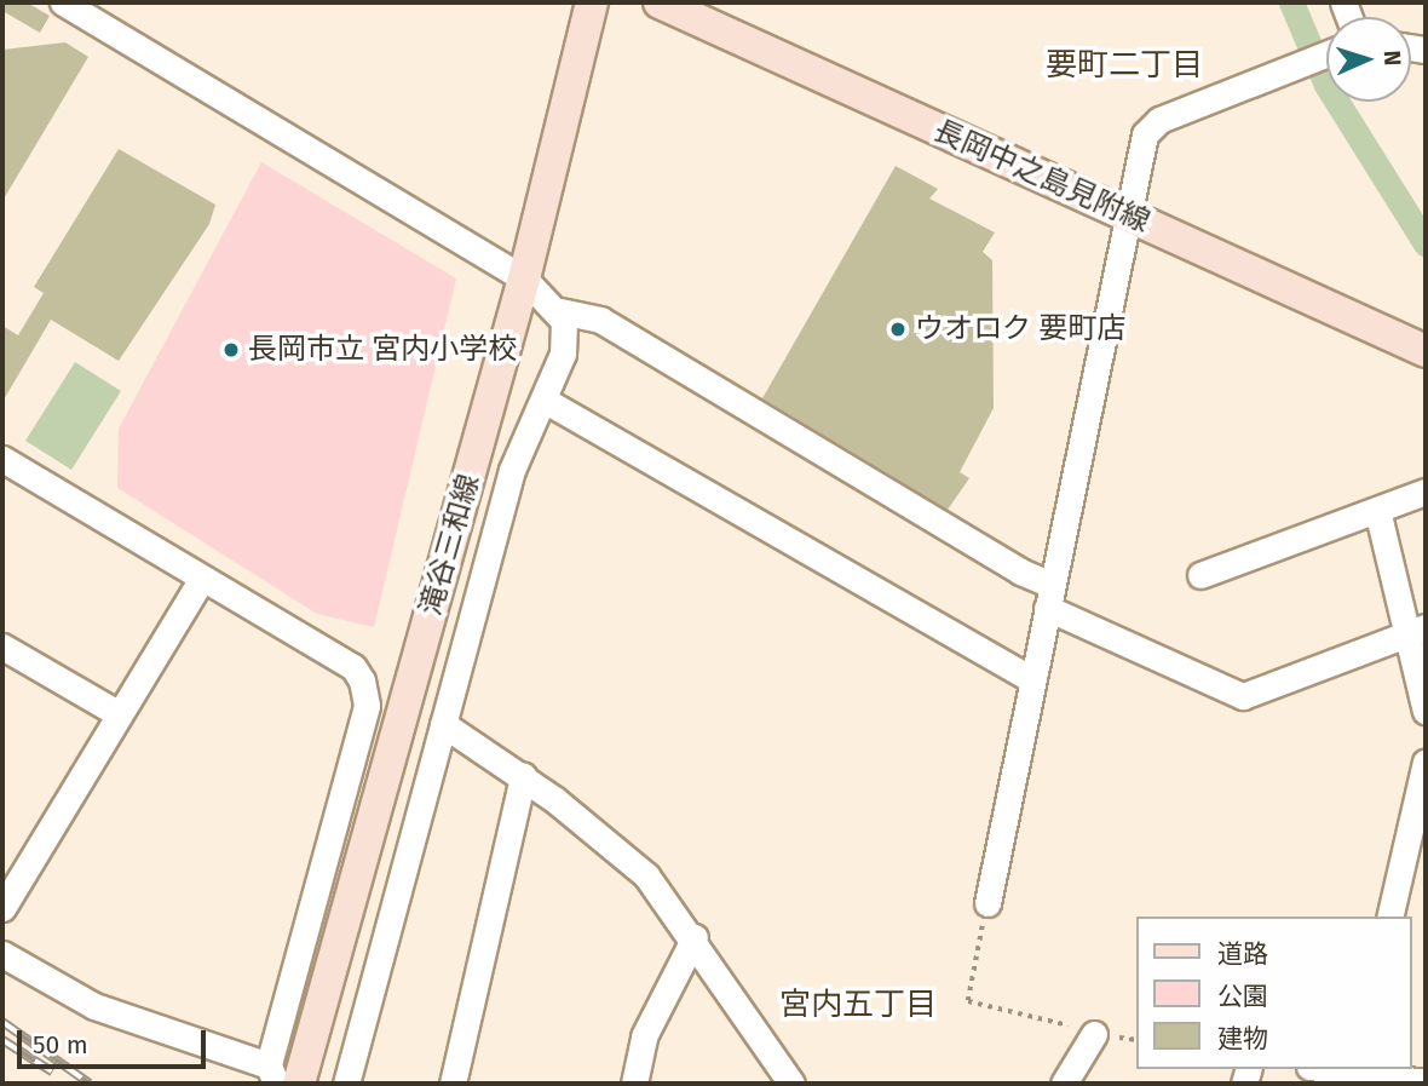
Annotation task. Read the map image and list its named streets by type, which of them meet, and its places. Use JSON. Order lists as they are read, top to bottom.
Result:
{
  "streets": {
    "main road": ["長岡中之島見附線", "滝谷三和線"]
  },
  "districts": ["要町二丁目", "宮内五丁目"],
  "places": ["ウオロク 要町店", "長岡市立 宮内小学校"],
  "legend": ["道路", "公園", "建物"],
  "scale_bar": "50 m",
  "north": "right"
}
